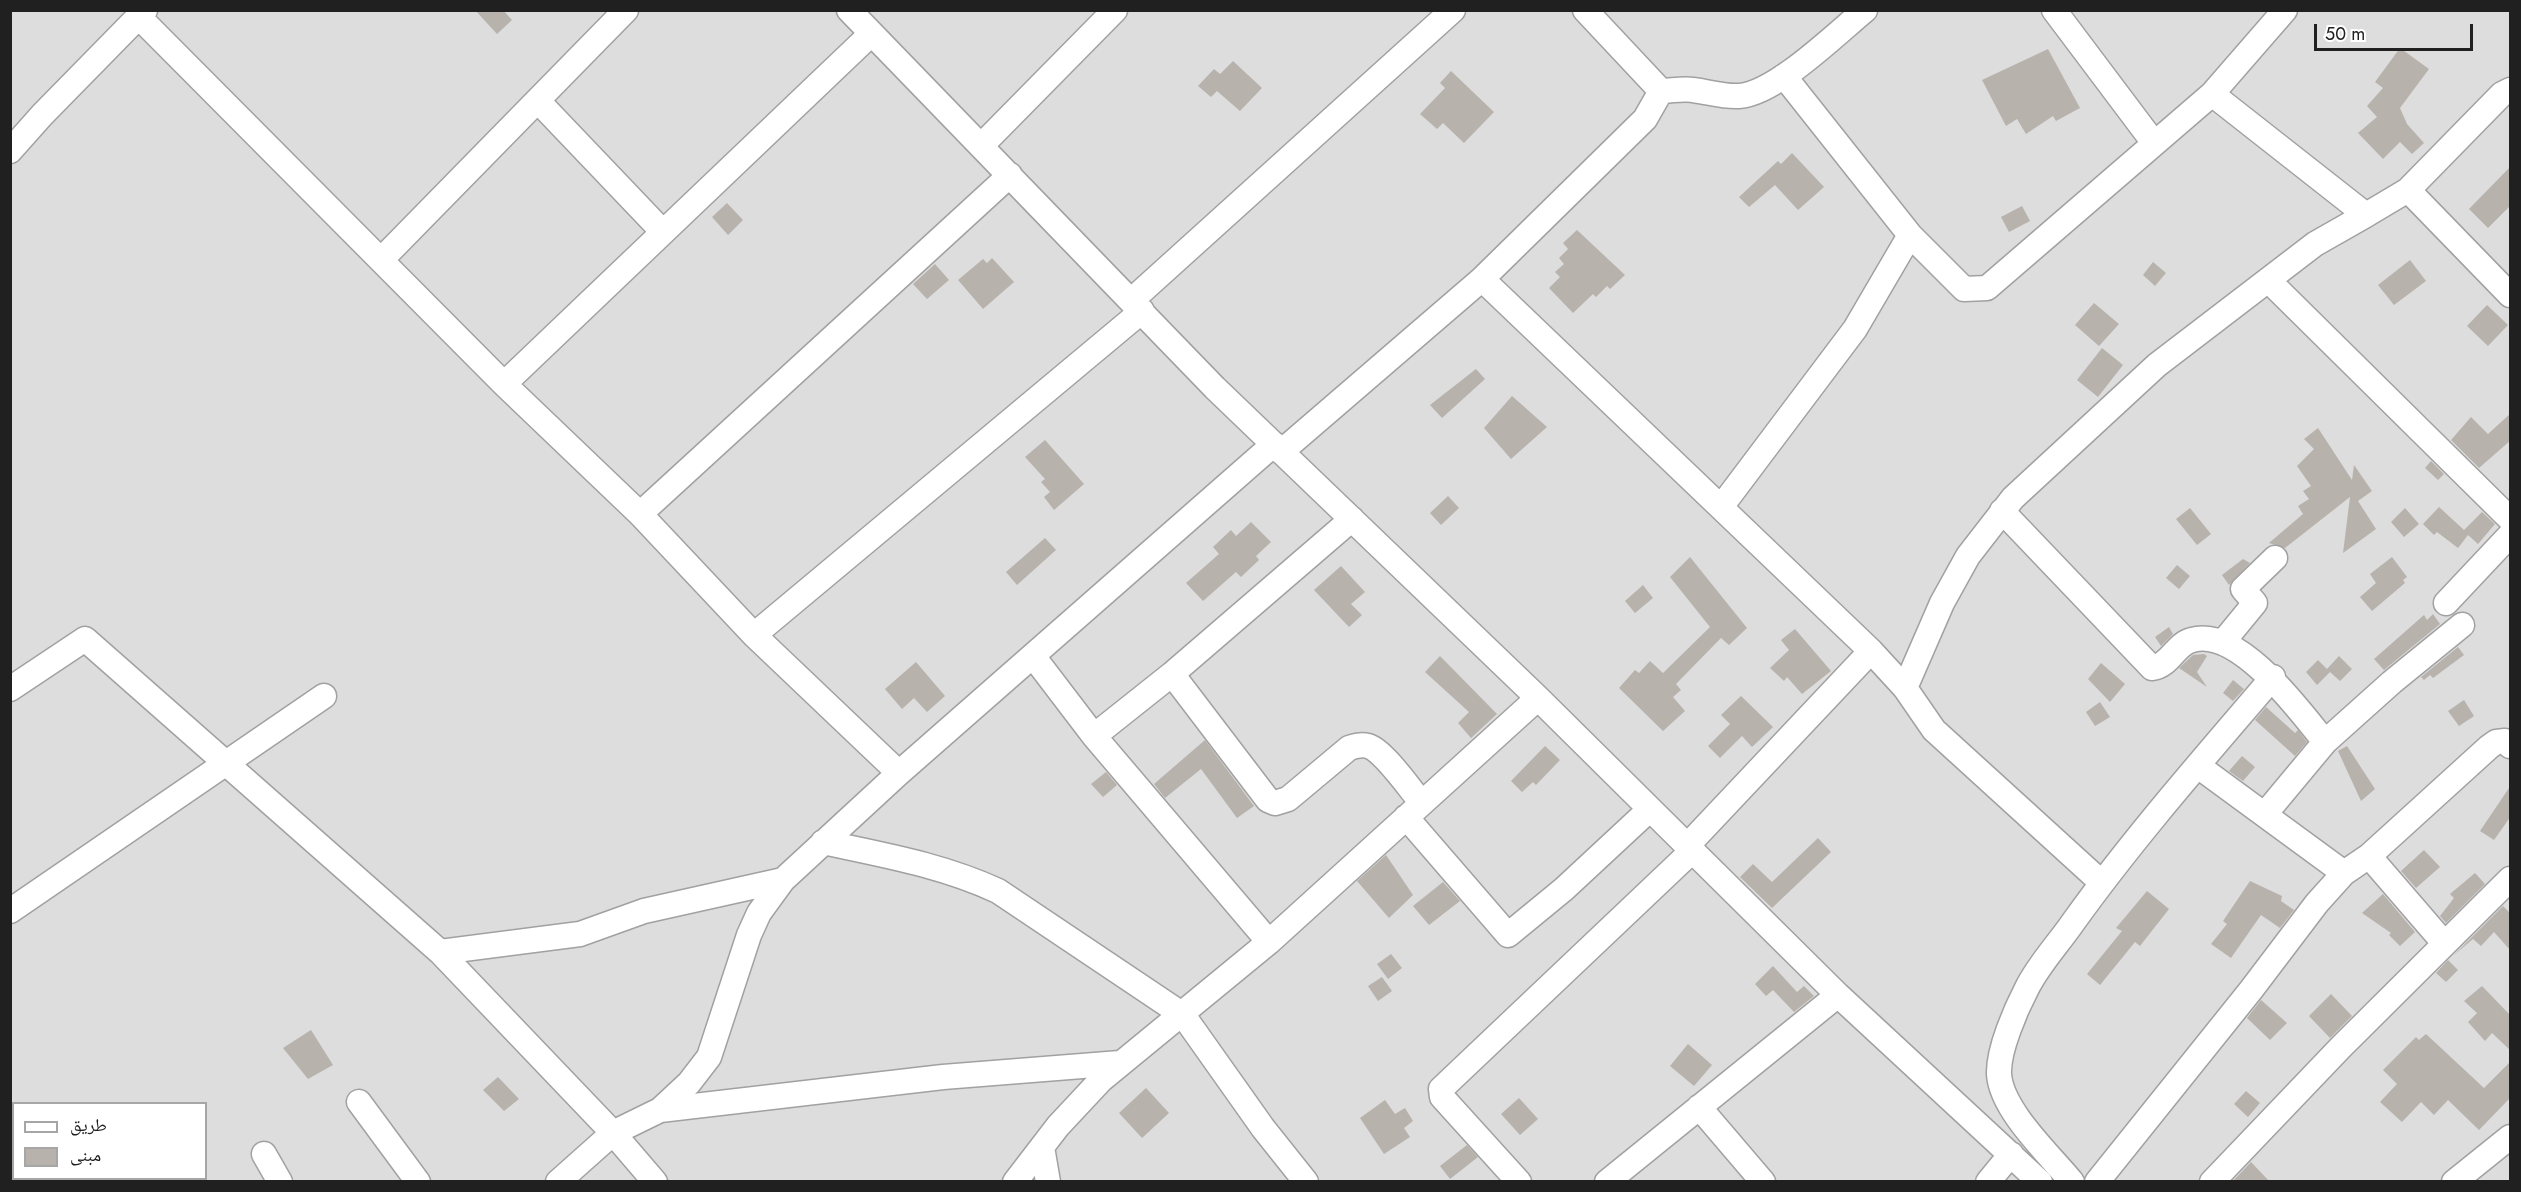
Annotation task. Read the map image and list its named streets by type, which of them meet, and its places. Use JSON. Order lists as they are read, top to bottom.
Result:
{
  "legend": ["طريق", "مبنى"],
  "scale_bar": "50 m"
}
